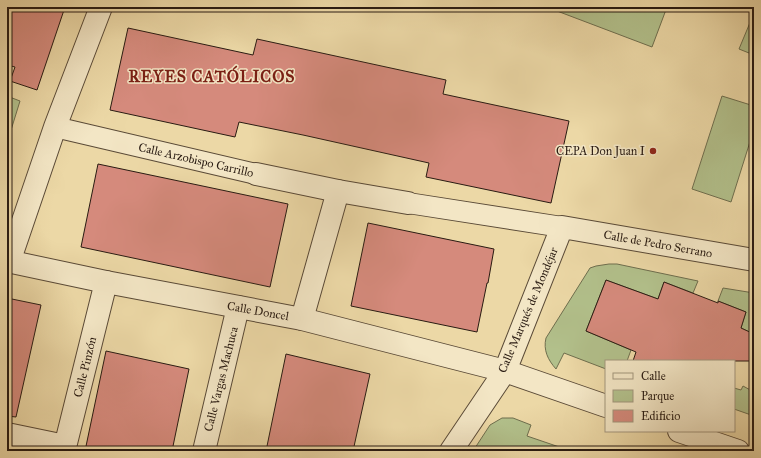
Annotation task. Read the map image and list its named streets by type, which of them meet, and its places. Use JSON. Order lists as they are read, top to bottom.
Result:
{
  "streets": {
    "street": [
      "Calle Arzobispo Carrillo",
      "Calle de Pedro Serrano",
      "Calle Marqués de Mondéjar",
      "Calle Doncel",
      "Calle Pinzón",
      "Calle Vargas Machuca"
    ]
  },
  "crossings": [
    ["Calle Arzobispo Carrillo", "Calle de Pedro Serrano"],
    ["Calle Arzobispo Carrillo", "Calle Marqués de Mondéjar"],
    ["Calle Arzobispo Carrillo", "Calle Doncel"],
    ["Calle de Pedro Serrano", "Calle Marqués de Mondéjar"],
    ["Calle Marqués de Mondéjar", "Calle Doncel"],
    ["Calle Doncel", "Calle Pinzón"],
    ["Calle Doncel", "Calle Vargas Machuca"]
  ],
  "districts": ["REYES CATÓLICOS"],
  "places": ["CEPA Don Juan I"],
  "legend": ["Calle", "Parque", "Edificio"]
}
